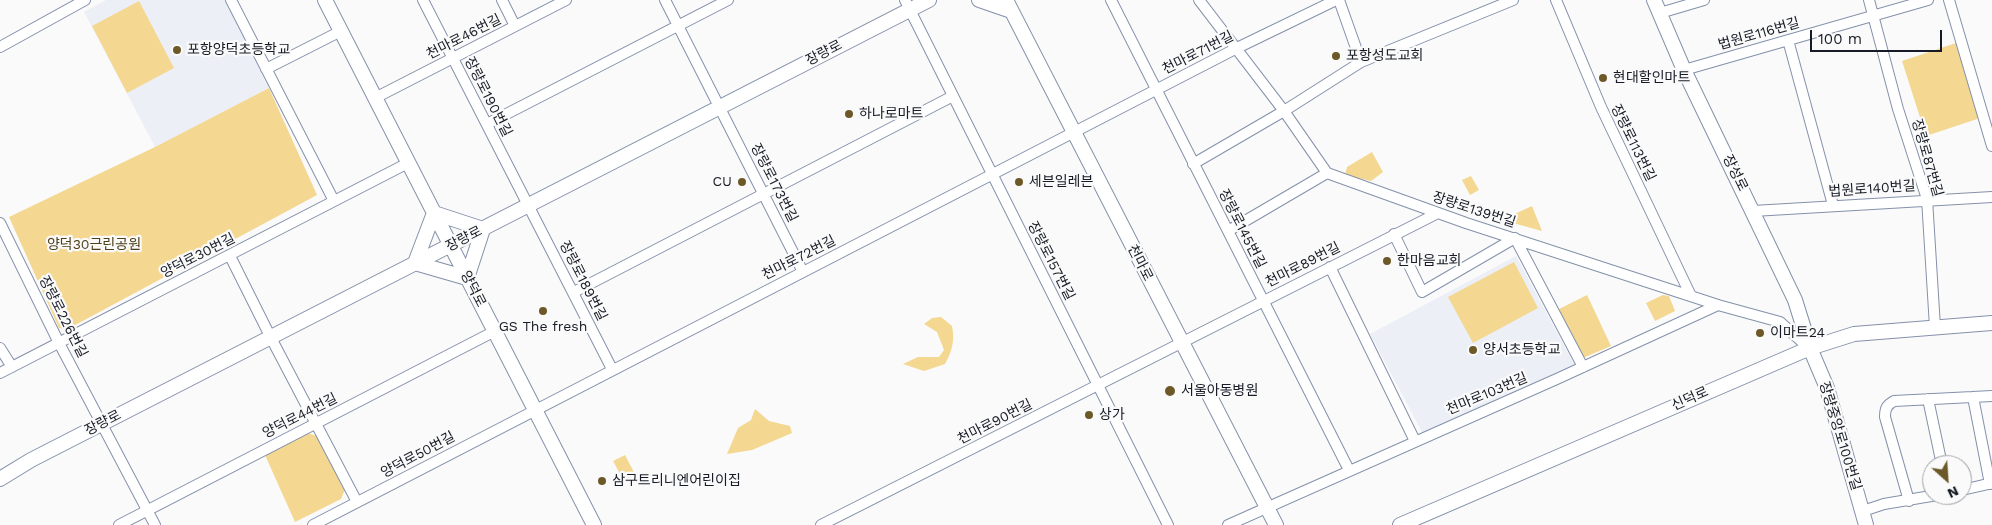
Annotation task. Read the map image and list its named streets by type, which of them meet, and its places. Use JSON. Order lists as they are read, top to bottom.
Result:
{
  "streets": {
    "street": [
      "법원로116번길",
      "천마로46번길",
      "장량로",
      "천마로71번길",
      "장량로190번길",
      "장량로113번길",
      "장량로87번길",
      "장성로",
      "장량로173번길",
      "법원로140번길",
      "장량로139번길",
      "장량로145번길",
      "양덕로30번길",
      "천마로72번길",
      "장량로157번길",
      "천마로",
      "천마로89번길",
      "장량로189번길",
      "양덕로",
      "장량로226번길",
      "천마로103번길",
      "신덕로",
      "양덕로44번길",
      "천마로90번길",
      "장량중앙로100번길",
      "양덕로50번길"
    ]
  },
  "crossings": [
    ["법원로116번길", "장량로87번길"],
    ["법원로116번길", "장성로"],
    ["천마로46번길", "장량로190번길"],
    ["천마로46번길", "양덕로"],
    ["장량로", "장량로190번길"],
    ["장량로", "장량로173번길"],
    ["장량로", "장량로157번길"],
    ["장량로", "장량로189번길"],
    ["장량로", "양덕로"],
    ["장량로", "장량로226번길"],
    ["천마로71번길", "장량로145번길"],
    ["천마로71번길", "천마로72번길"],
    ["천마로71번길", "천마로"],
    ["장량로190번길", "장량로189번길"],
    ["장량로113번길", "장량로139번길"],
    ["장량로87번길", "법원로140번길"],
    ["장량로87번길", "신덕로"],
    ["장성로", "법원로140번길"],
    ["장성로", "장량로139번길"],
    ["장성로", "신덕로"],
    ["장성로", "장량중앙로100번길"],
    ["장량로173번길", "천마로72번길"],
    ["장량로139번길", "천마로89번길"],
    ["장량로139번길", "천마로103번길"],
    ["장량로139번길", "신덕로"],
    ["장량로139번길", "장량중앙로100번길"],
    ["장량로145번길", "천마로89번길"],
    ["장량로145번길", "천마로103번길"],
    ["양덕로30번길", "양덕로"],
    ["양덕로30번길", "장량로226번길"],
    ["천마로72번길", "장량로157번길"],
    ["천마로72번길", "천마로"],
    ["천마로72번길", "장량로189번길"],
    ["천마로72번길", "양덕로"],
    ["천마로72번길", "양덕로50번길"],
    ["장량로157번길", "천마로90번길"],
    ["천마로", "천마로89번길"],
    ["천마로", "천마로103번길"],
    ["천마로", "천마로90번길"],
    ["천마로89번길", "천마로90번길"],
    ["양덕로", "양덕로44번길"],
    ["양덕로", "양덕로50번길"],
    ["장량로226번길", "양덕로44번길"],
    ["신덕로", "장량중앙로100번길"]
  ],
  "parks": ["양덕30근린공원"],
  "places": [
    "포항양덕초등학교",
    "포항성도교회",
    "현대할인마트",
    "하나로마트",
    "CU",
    "세븐일레븐",
    "한마음교회",
    "GS The fresh",
    "이마트24",
    "양서초등학교",
    "서울아동병원",
    "상가",
    "삼구트리니엔어린이집"
  ],
  "scale_bar": "100 m",
  "north": "bottom right"
}
